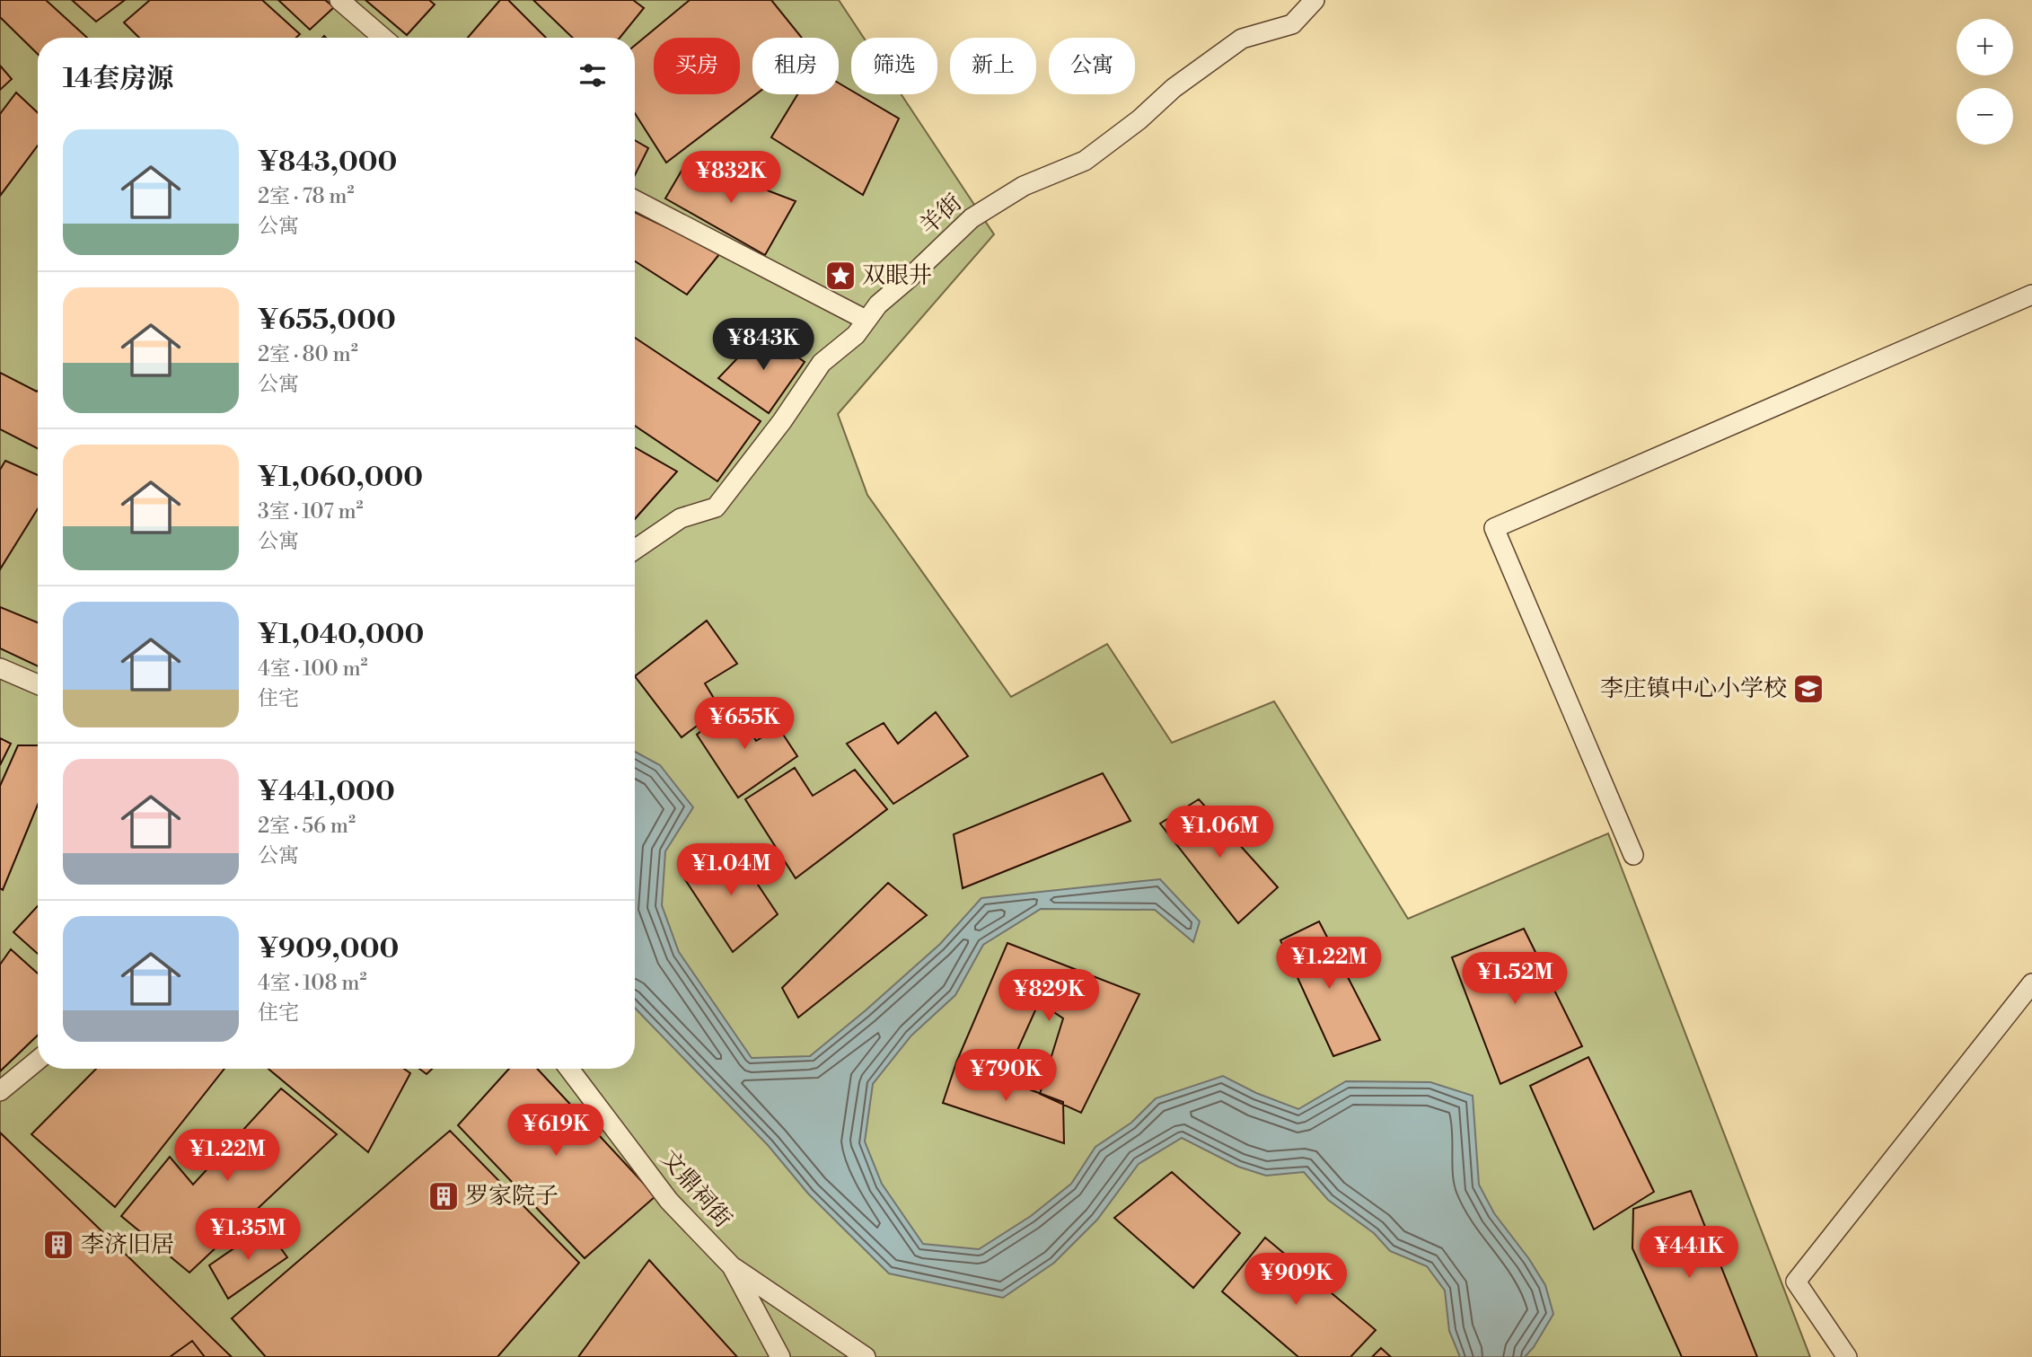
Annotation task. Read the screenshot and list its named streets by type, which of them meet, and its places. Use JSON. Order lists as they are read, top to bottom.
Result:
{
  "streets": {
    "lane": ["羊街", "文鼎祠街"]
  },
  "places": {
    "place": ["双眼井"],
    "school or university": ["李庄镇中心小学校"],
    "building": ["罗家院子", "李济旧居"]
  },
  "page": {
    "map_buttons": ["+", "−"],
    "chip": [
      "买房",
      "租房",
      "筛选",
      "新上",
      "公寓"
    ],
    "heading": "14套房源",
    "list": [
      {
        "name": "¥843,000",
        "note": "2室 · 78 m² · 公寓"
      },
      {
        "name": "¥655,000",
        "note": "2室 · 80 m² · 公寓"
      },
      {
        "name": "¥1,060,000",
        "note": "3室 · 107 m² · 公寓"
      },
      {
        "name": "¥1,040,000",
        "note": "4室 · 100 m² · 住宅"
      },
      {
        "name": "¥441,000",
        "note": "2室 · 56 m² · 公寓"
      },
      {
        "name": "¥909,000",
        "note": "4室 · 108 m² · 住宅"
      }
    ],
    "price": [
      "¥832K",
      "¥843K",
      "¥655K",
      "¥1.06M",
      "¥1.04M",
      "¥1.22M",
      "¥1.52M",
      "¥829K",
      "¥790K",
      "¥619K",
      "¥1.22M",
      "¥1.35M",
      "¥441K",
      "¥909K"
    ]
  }
}
